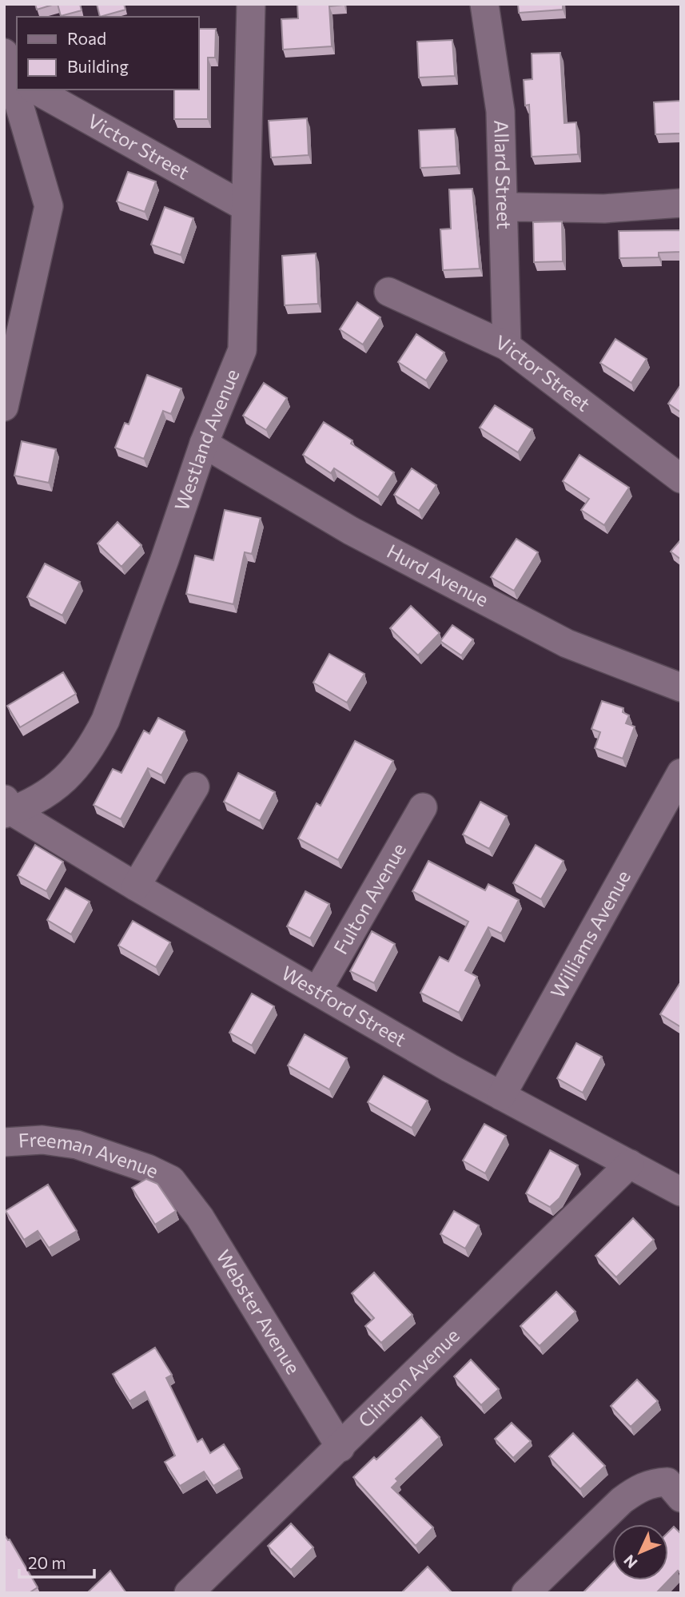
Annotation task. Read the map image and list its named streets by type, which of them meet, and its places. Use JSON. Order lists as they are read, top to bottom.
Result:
{
  "streets": {
    "street": [
      "Victor Street",
      "Allard Street",
      "Westland Avenue",
      "Hurd Avenue",
      "Fulton Avenue",
      "Williams Avenue",
      "Westford Street",
      "Freeman Avenue",
      "Webster Avenue",
      "Clinton Avenue"
    ]
  },
  "crossings": [
    ["Victor Street", "Allard Street"],
    ["Victor Street", "Westland Avenue"],
    ["Westland Avenue", "Hurd Avenue"],
    ["Westland Avenue", "Westford Street"],
    ["Fulton Avenue", "Westford Street"],
    ["Williams Avenue", "Westford Street"],
    ["Westford Street", "Clinton Avenue"],
    ["Freeman Avenue", "Webster Avenue"],
    ["Webster Avenue", "Clinton Avenue"]
  ],
  "legend": ["Road", "Building"],
  "scale_bar": "20 m",
  "north": "bottom left"
}
